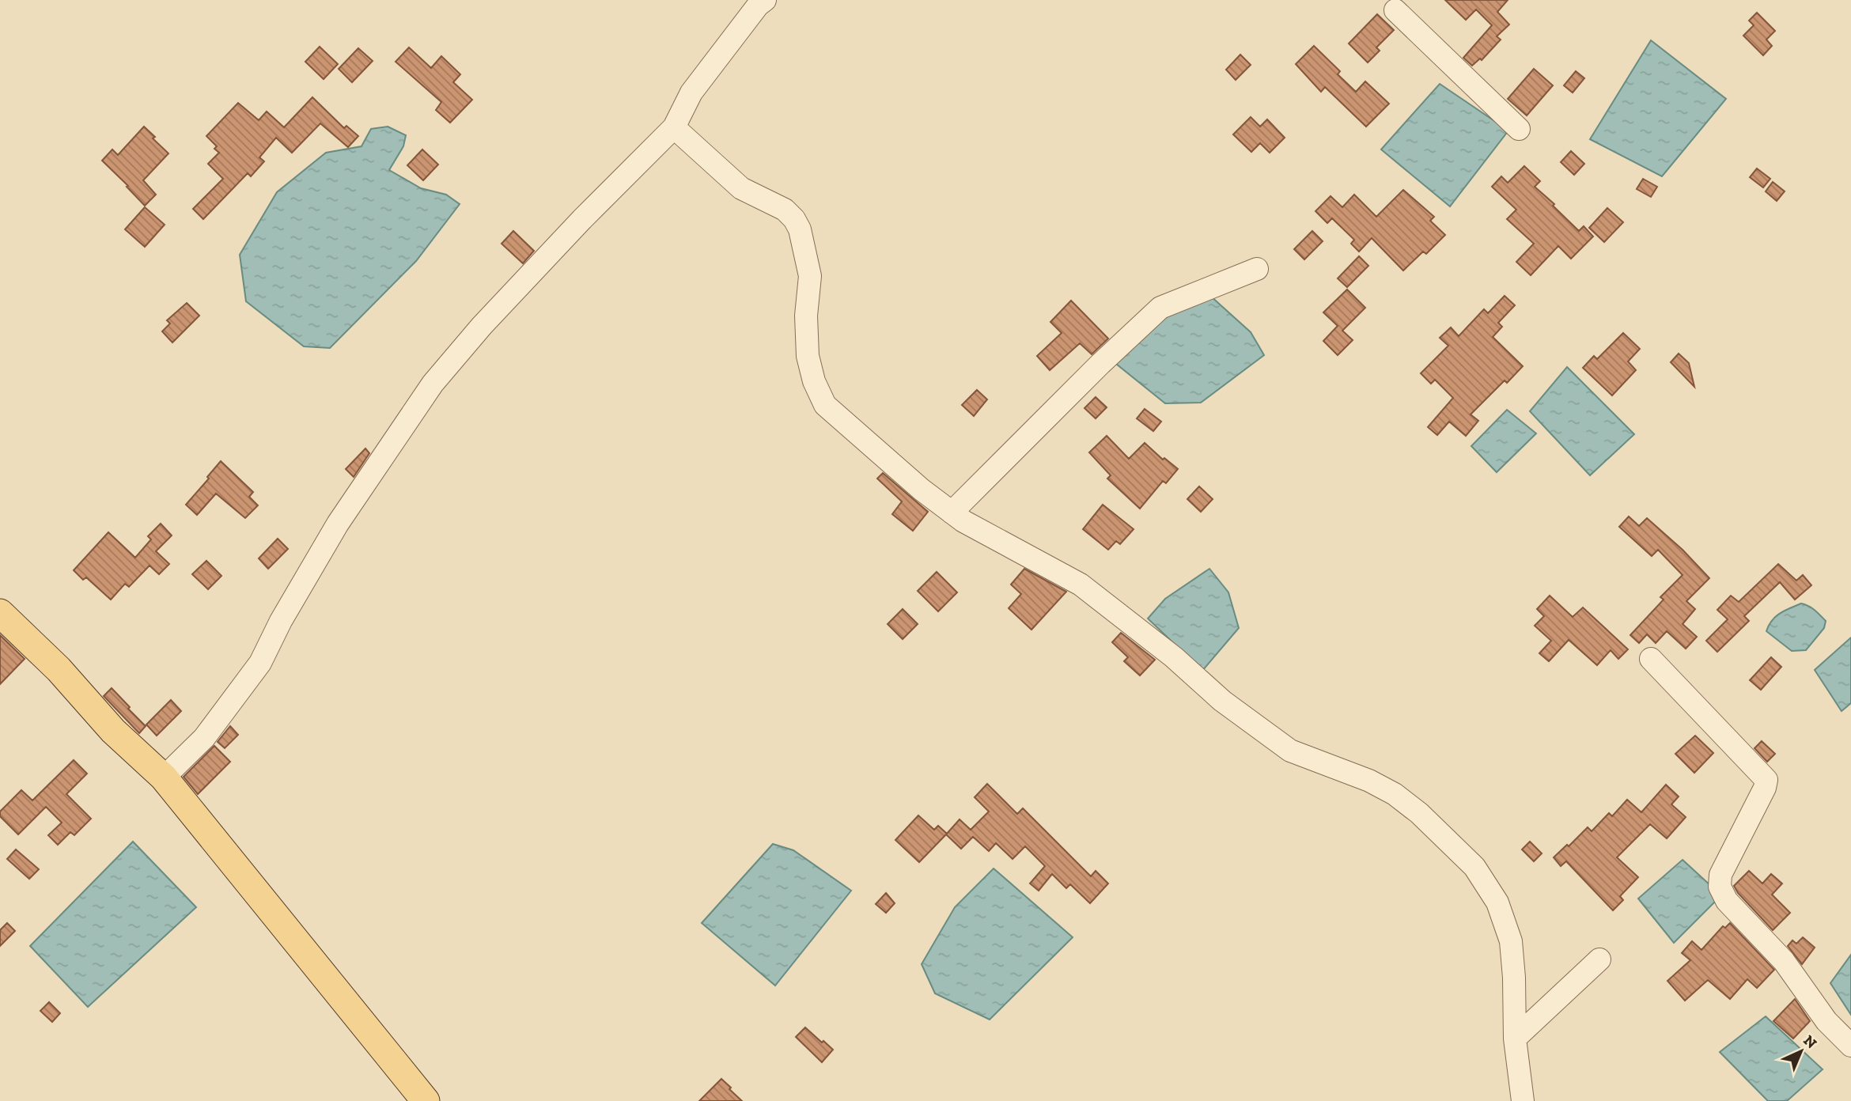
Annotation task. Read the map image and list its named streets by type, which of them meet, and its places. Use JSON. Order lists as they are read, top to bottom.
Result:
{
  "north": "top right"
}
